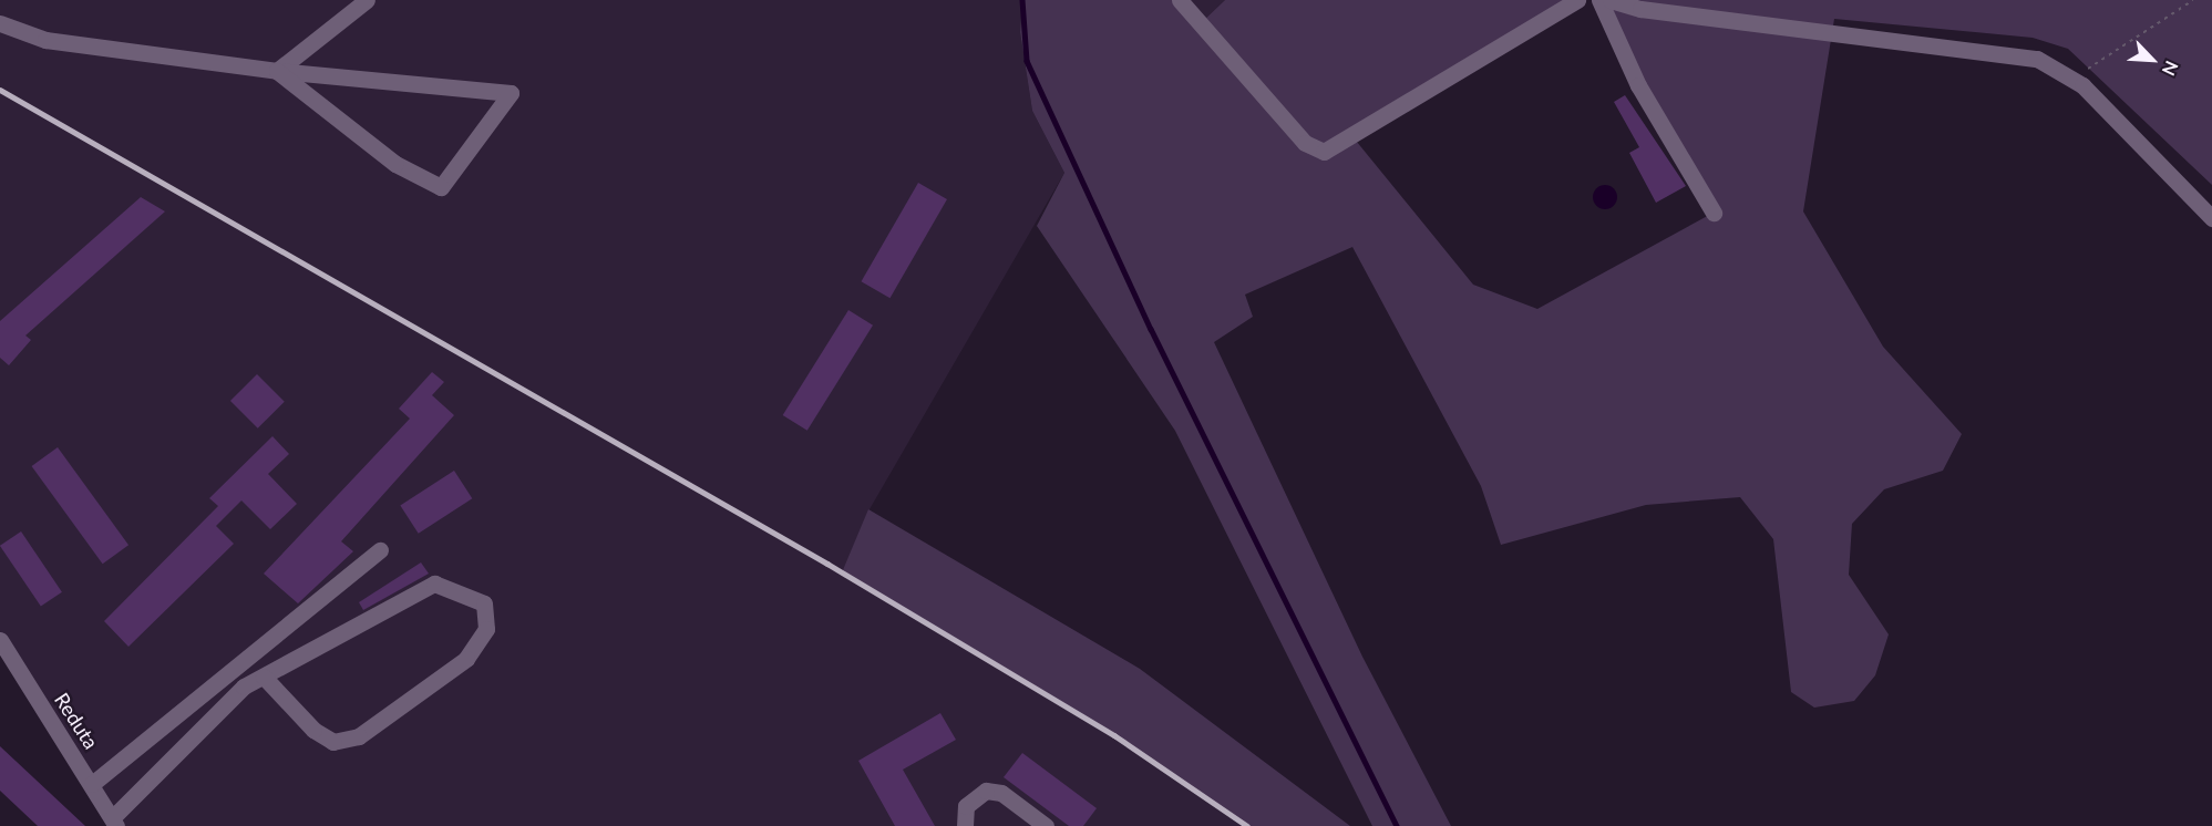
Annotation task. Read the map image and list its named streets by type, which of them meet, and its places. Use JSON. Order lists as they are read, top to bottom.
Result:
{
  "streets": {
    "street": ["Reduta"]
  },
  "north": "bottom right"
}
